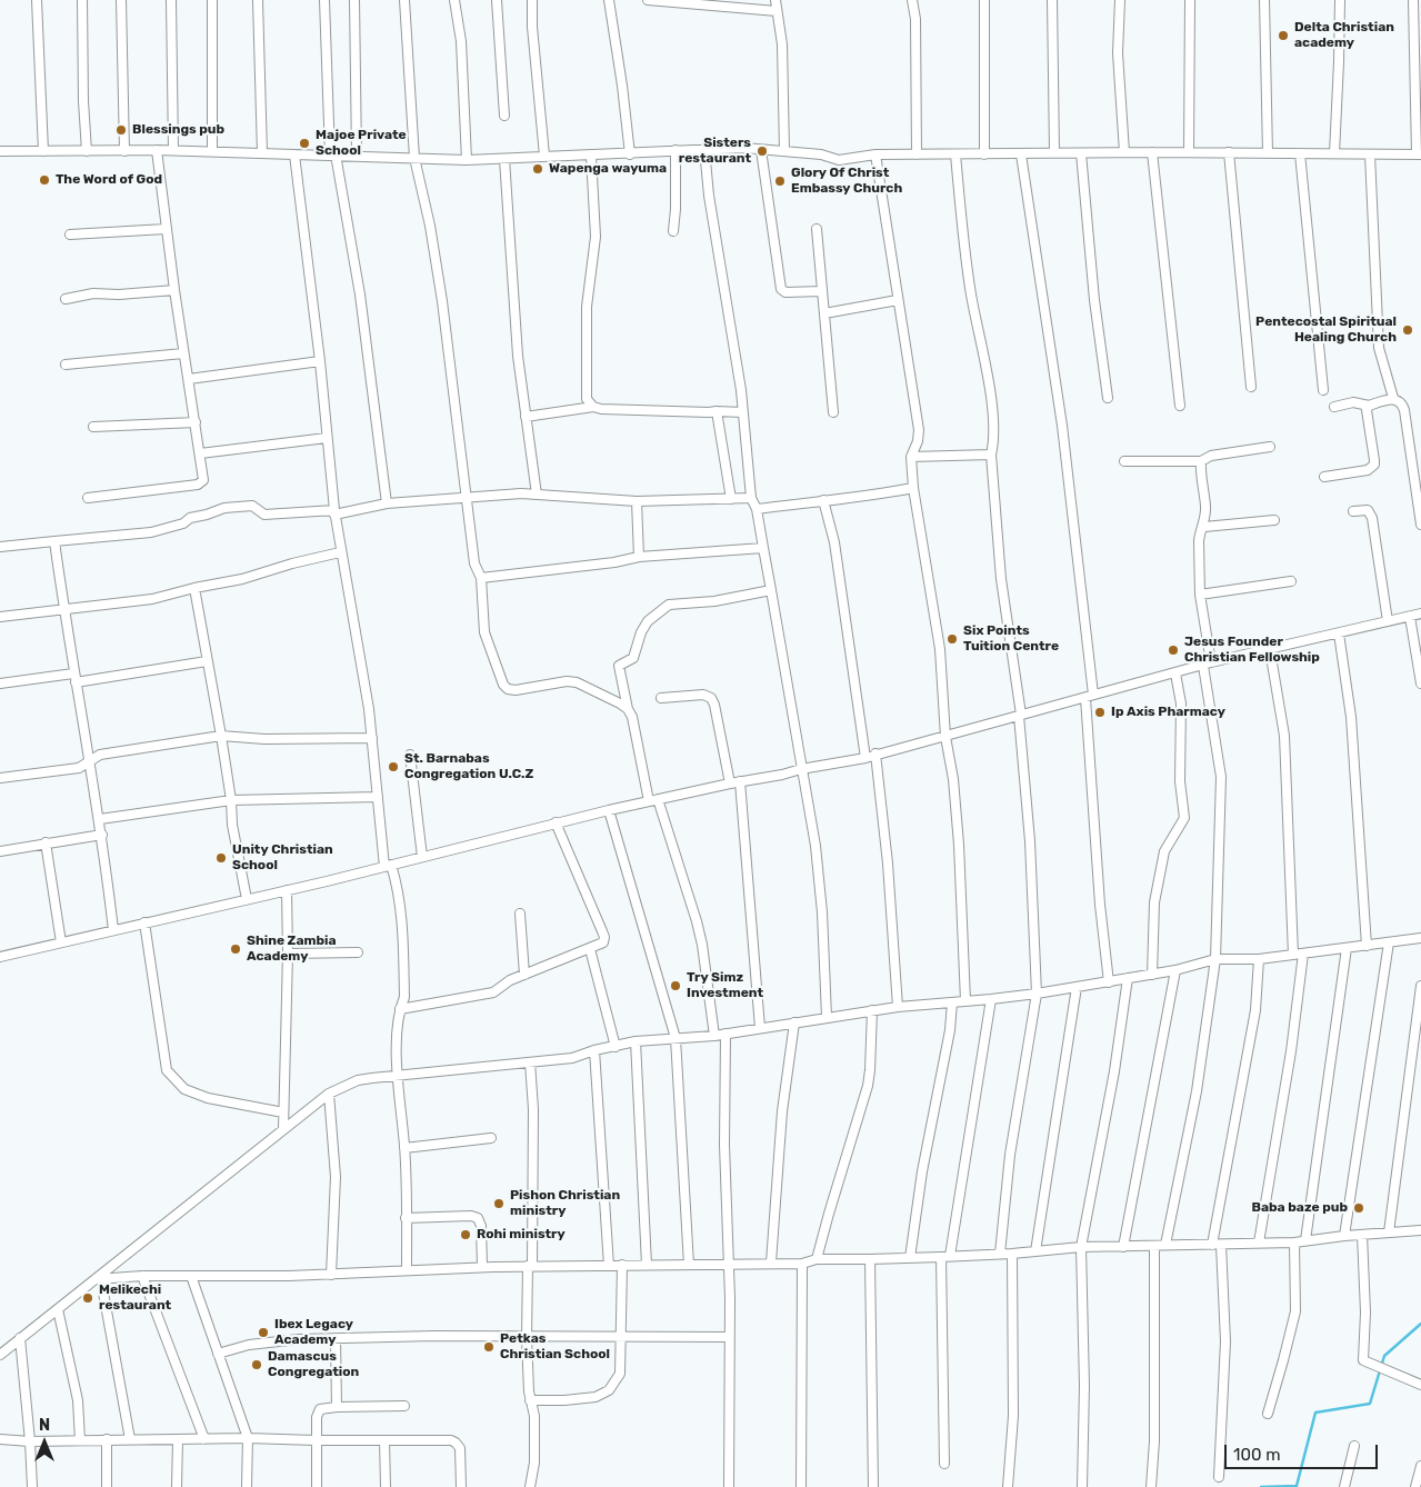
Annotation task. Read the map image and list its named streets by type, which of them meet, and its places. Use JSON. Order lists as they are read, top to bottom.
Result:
{
  "places": [
    "Delta Christian academy",
    "Blessings pub",
    "Majoe Private School",
    "Sisters restaurant",
    "Wapenga wayuma",
    "The Word of God",
    "Glory Of Christ Embassy Church",
    "Pentecostal Spiritual Healing Church",
    "Six Points Tuition Centre",
    "Jesus Founder Christian Fellowship",
    "Ip Axis Pharmacy",
    "St. Barnabas Congregation U.C.Z",
    "Unity Christian School",
    "Shine Zambia Academy",
    "Try Simz Investment",
    "Pishon Christian ministry",
    "Baba baze pub",
    "Rohi ministry",
    "Melikechi restaurant",
    "Ibex Legacy Academy",
    "Petkas Christian School",
    "Damascus Congregation"
  ],
  "scale_bar": "100 m",
  "north": "top"
}
